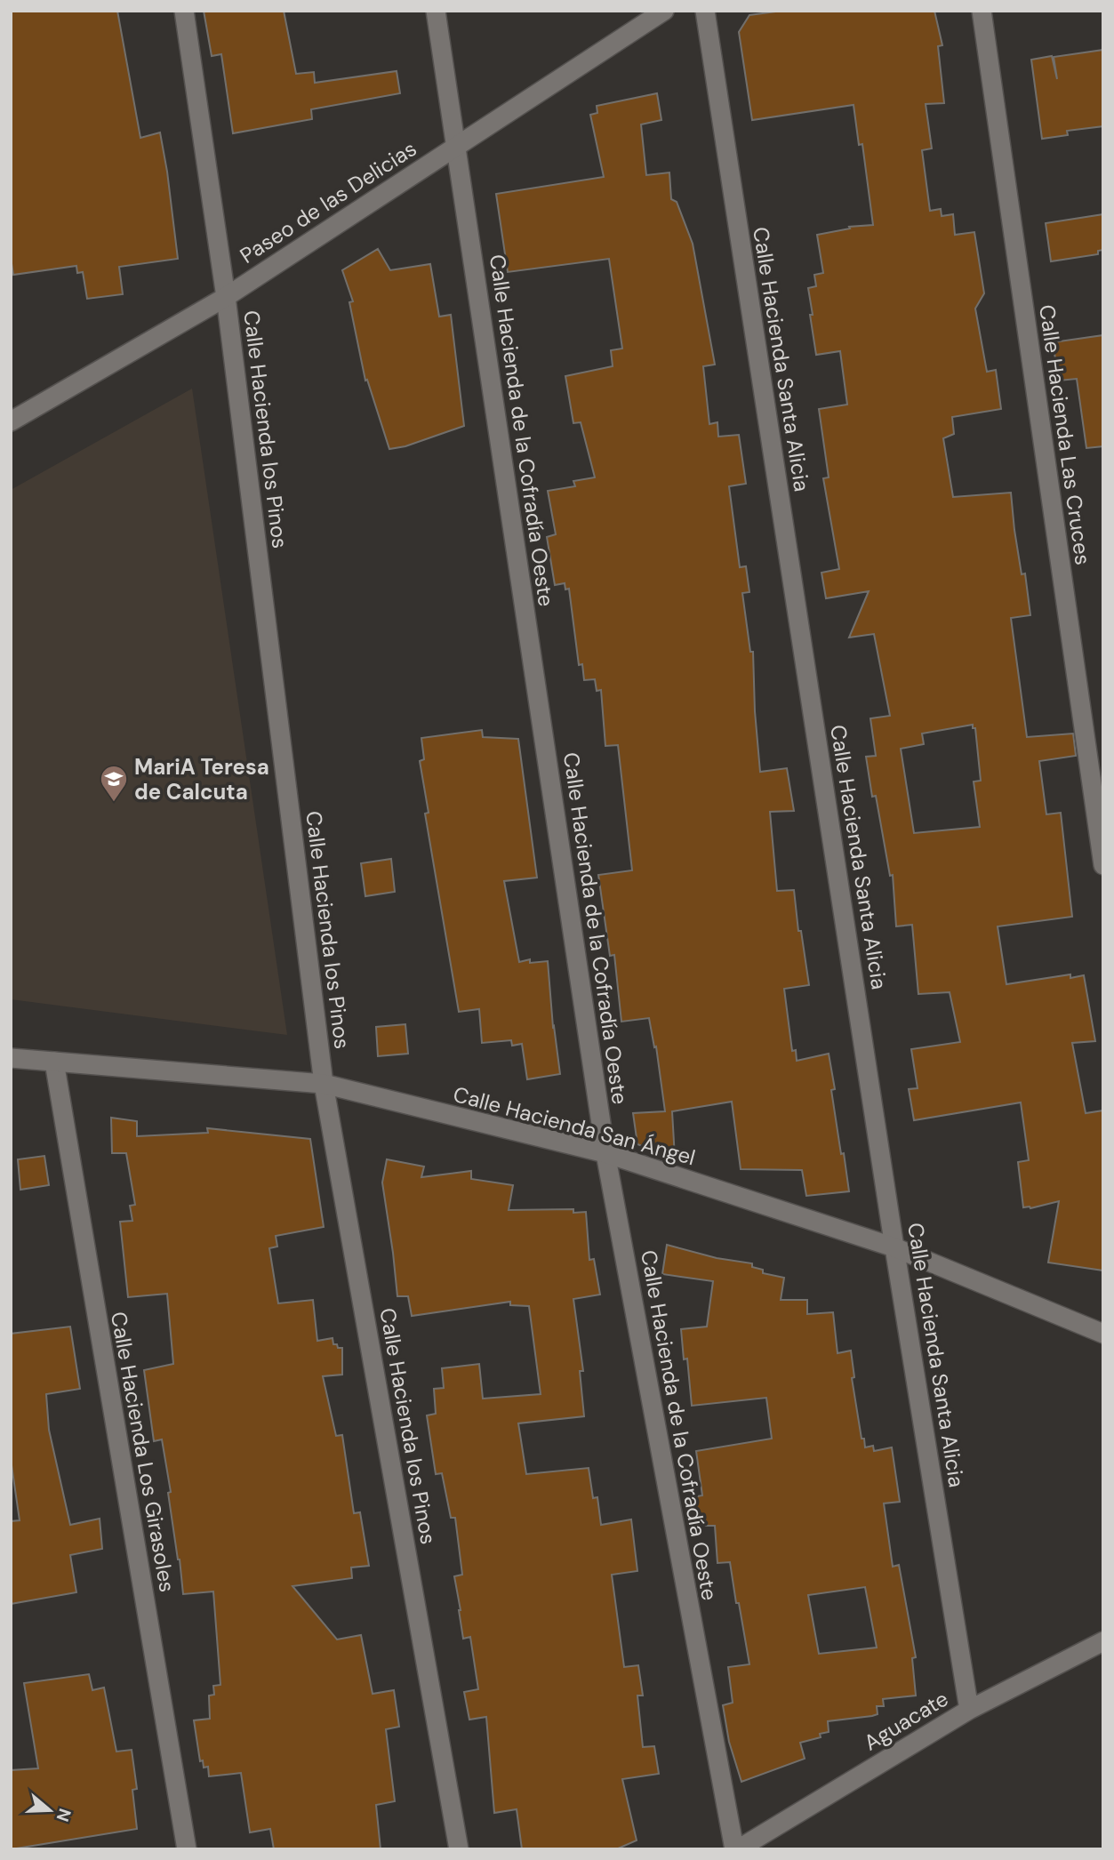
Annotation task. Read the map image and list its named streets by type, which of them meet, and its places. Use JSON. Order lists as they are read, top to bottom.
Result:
{
  "streets": {
    "street": [
      "Paseo de las Delicias",
      "Calle Hacienda Santa Alicia",
      "Calle Hacienda los Pinos",
      "Calle Hacienda de la Cofradía Oeste",
      "Calle Hacienda Las Cruces",
      "Calle Hacienda San Ángel",
      "Calle Hacienda Los Girasoles",
      "Aguacate"
    ]
  },
  "crossings": [
    ["Paseo de las Delicias", "Calle Hacienda los Pinos"],
    ["Paseo de las Delicias", "Calle Hacienda de la Cofradía Oeste"],
    ["Calle Hacienda Santa Alicia", "Calle Hacienda San Ángel"],
    ["Calle Hacienda Santa Alicia", "Aguacate"],
    ["Calle Hacienda los Pinos", "Calle Hacienda San Ángel"],
    ["Calle Hacienda de la Cofradía Oeste", "Calle Hacienda San Ángel"],
    ["Calle Hacienda de la Cofradía Oeste", "Aguacate"],
    ["Calle Hacienda San Ángel", "Calle Hacienda Los Girasoles"]
  ],
  "places": {
    "school or university": ["MariA Teresa de Calcuta"]
  },
  "north": "right"
}
